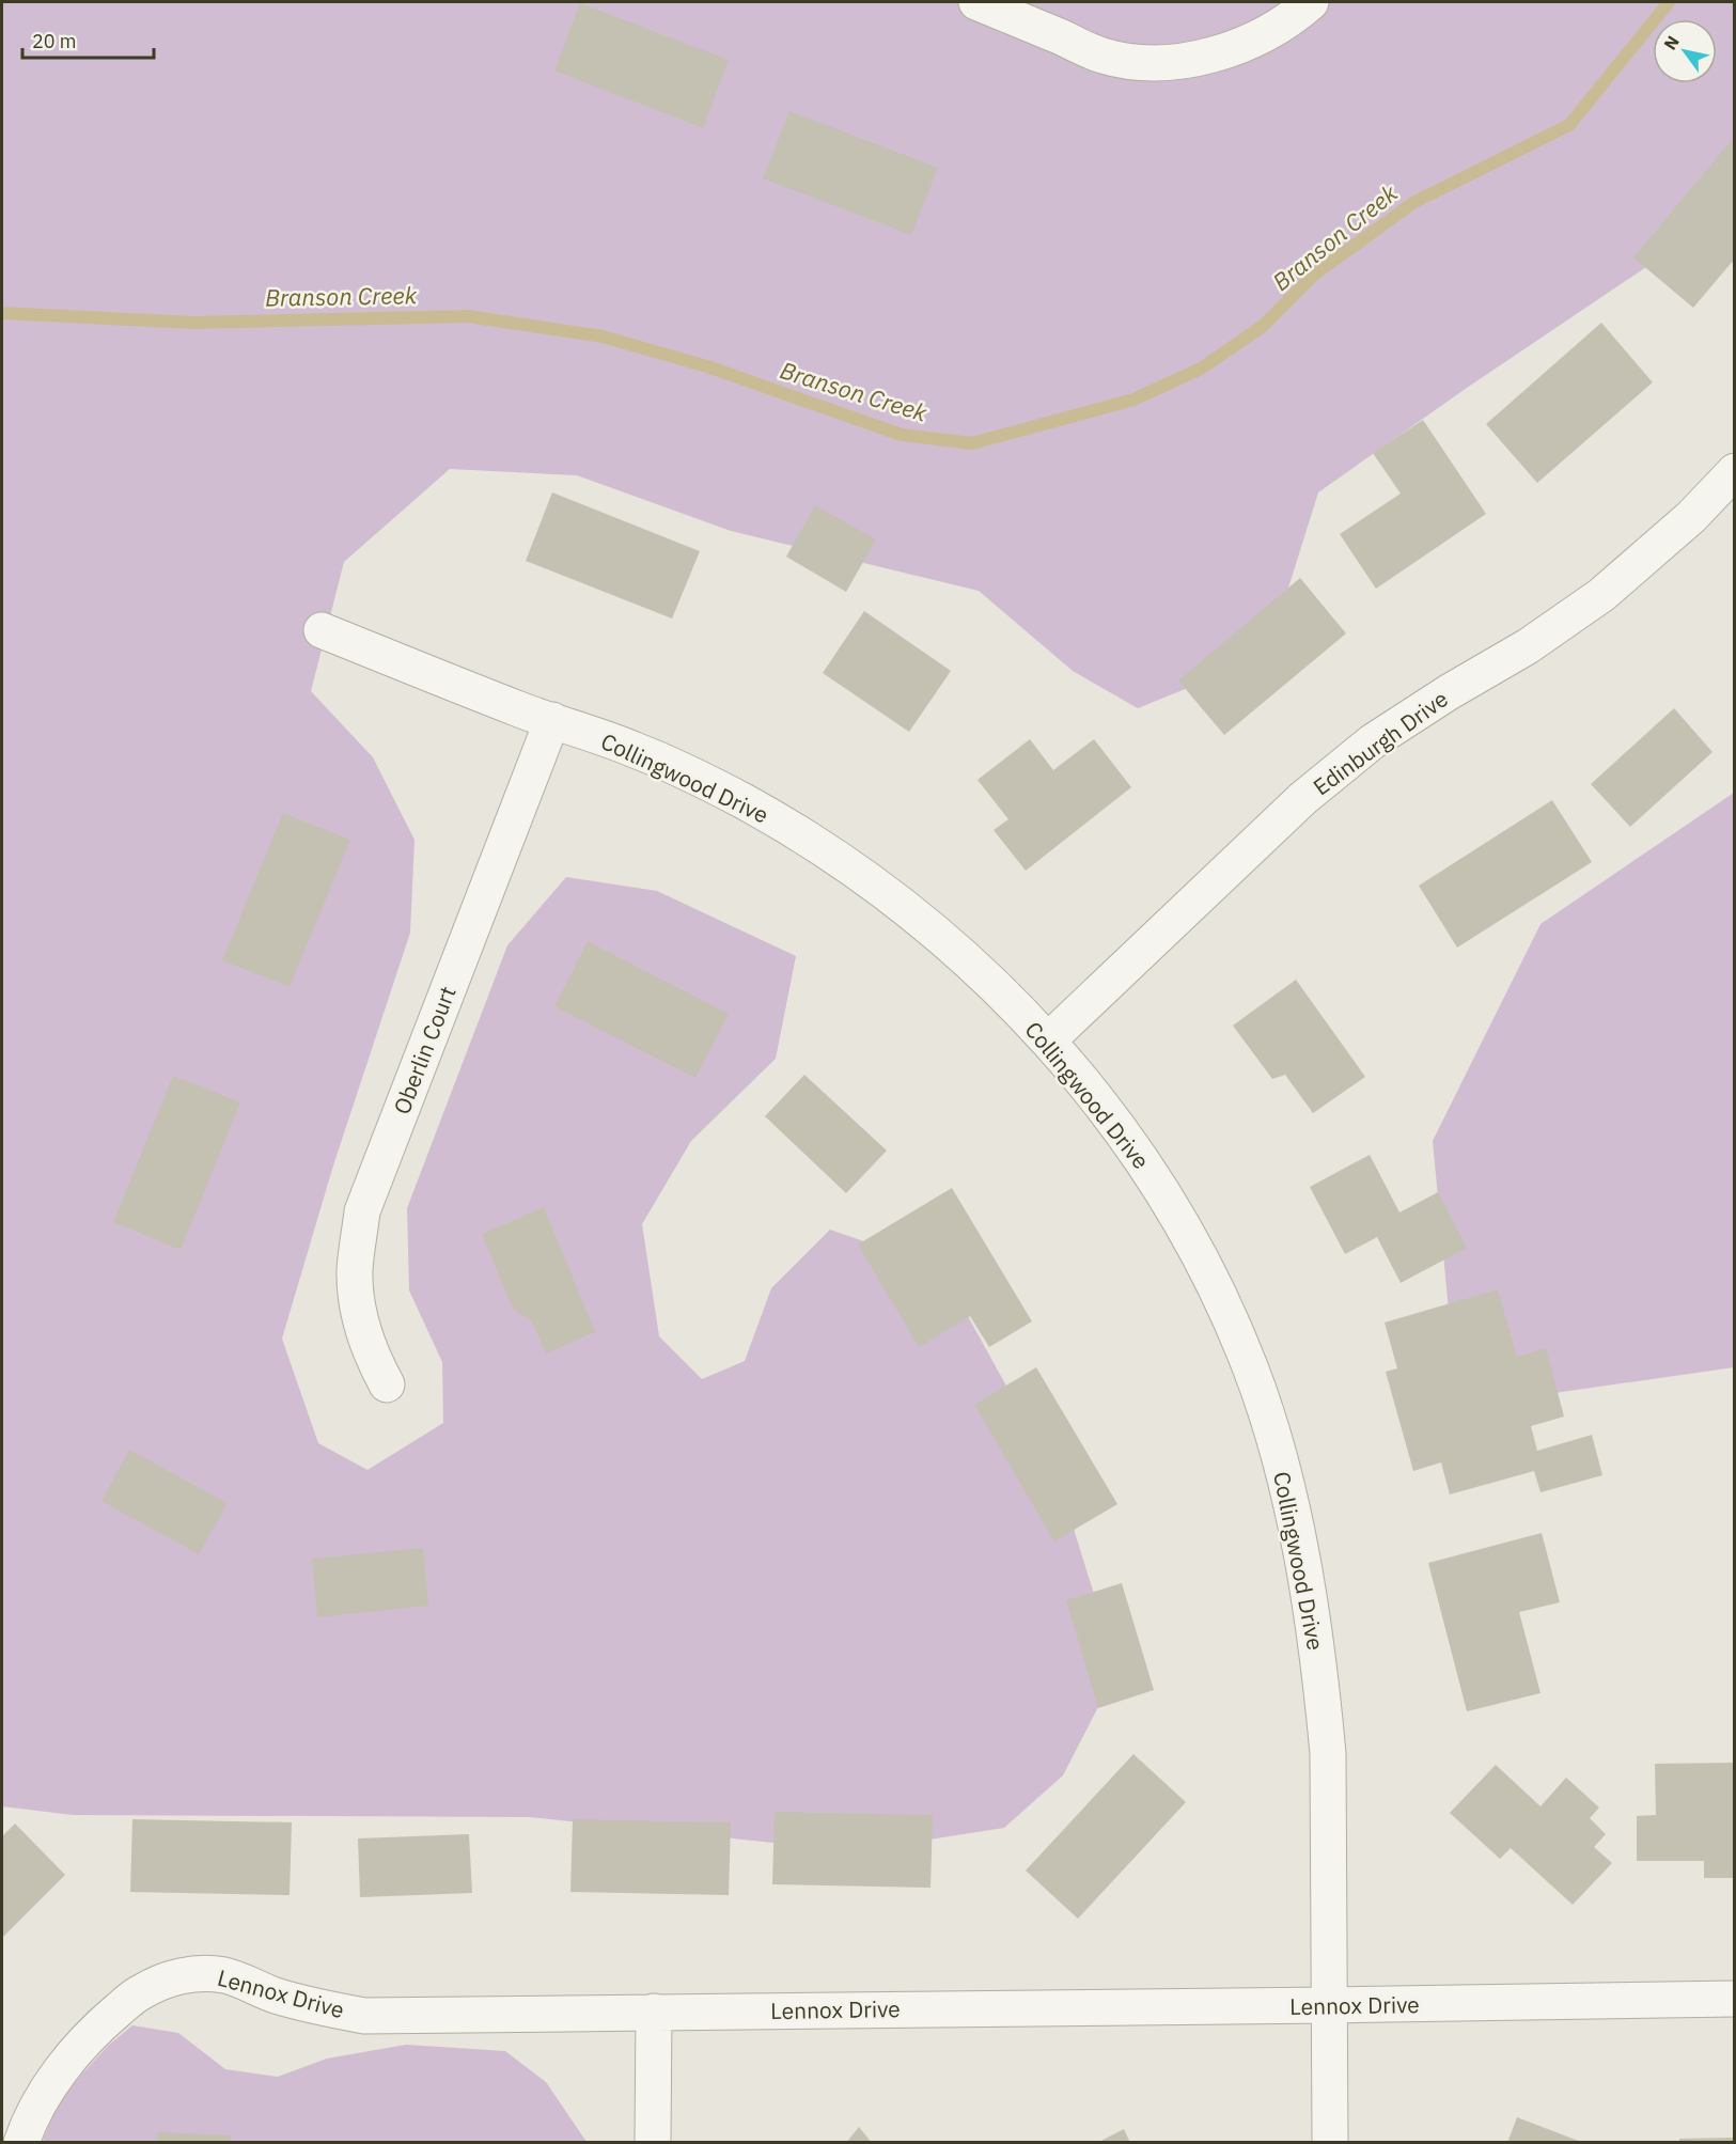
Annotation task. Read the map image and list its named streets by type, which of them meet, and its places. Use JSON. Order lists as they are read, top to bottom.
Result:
{
  "streets": {
    "street": [
      "Edinburgh Drive",
      "Collingwood Drive",
      "Oberlin Court",
      "Lennox Drive"
    ]
  },
  "crossings": [
    ["Edinburgh Drive", "Collingwood Drive"],
    ["Collingwood Drive", "Oberlin Court"],
    ["Collingwood Drive", "Lennox Drive"]
  ],
  "water": ["Branson Creek"],
  "scale_bar": "20 m",
  "north": "top left"
}
